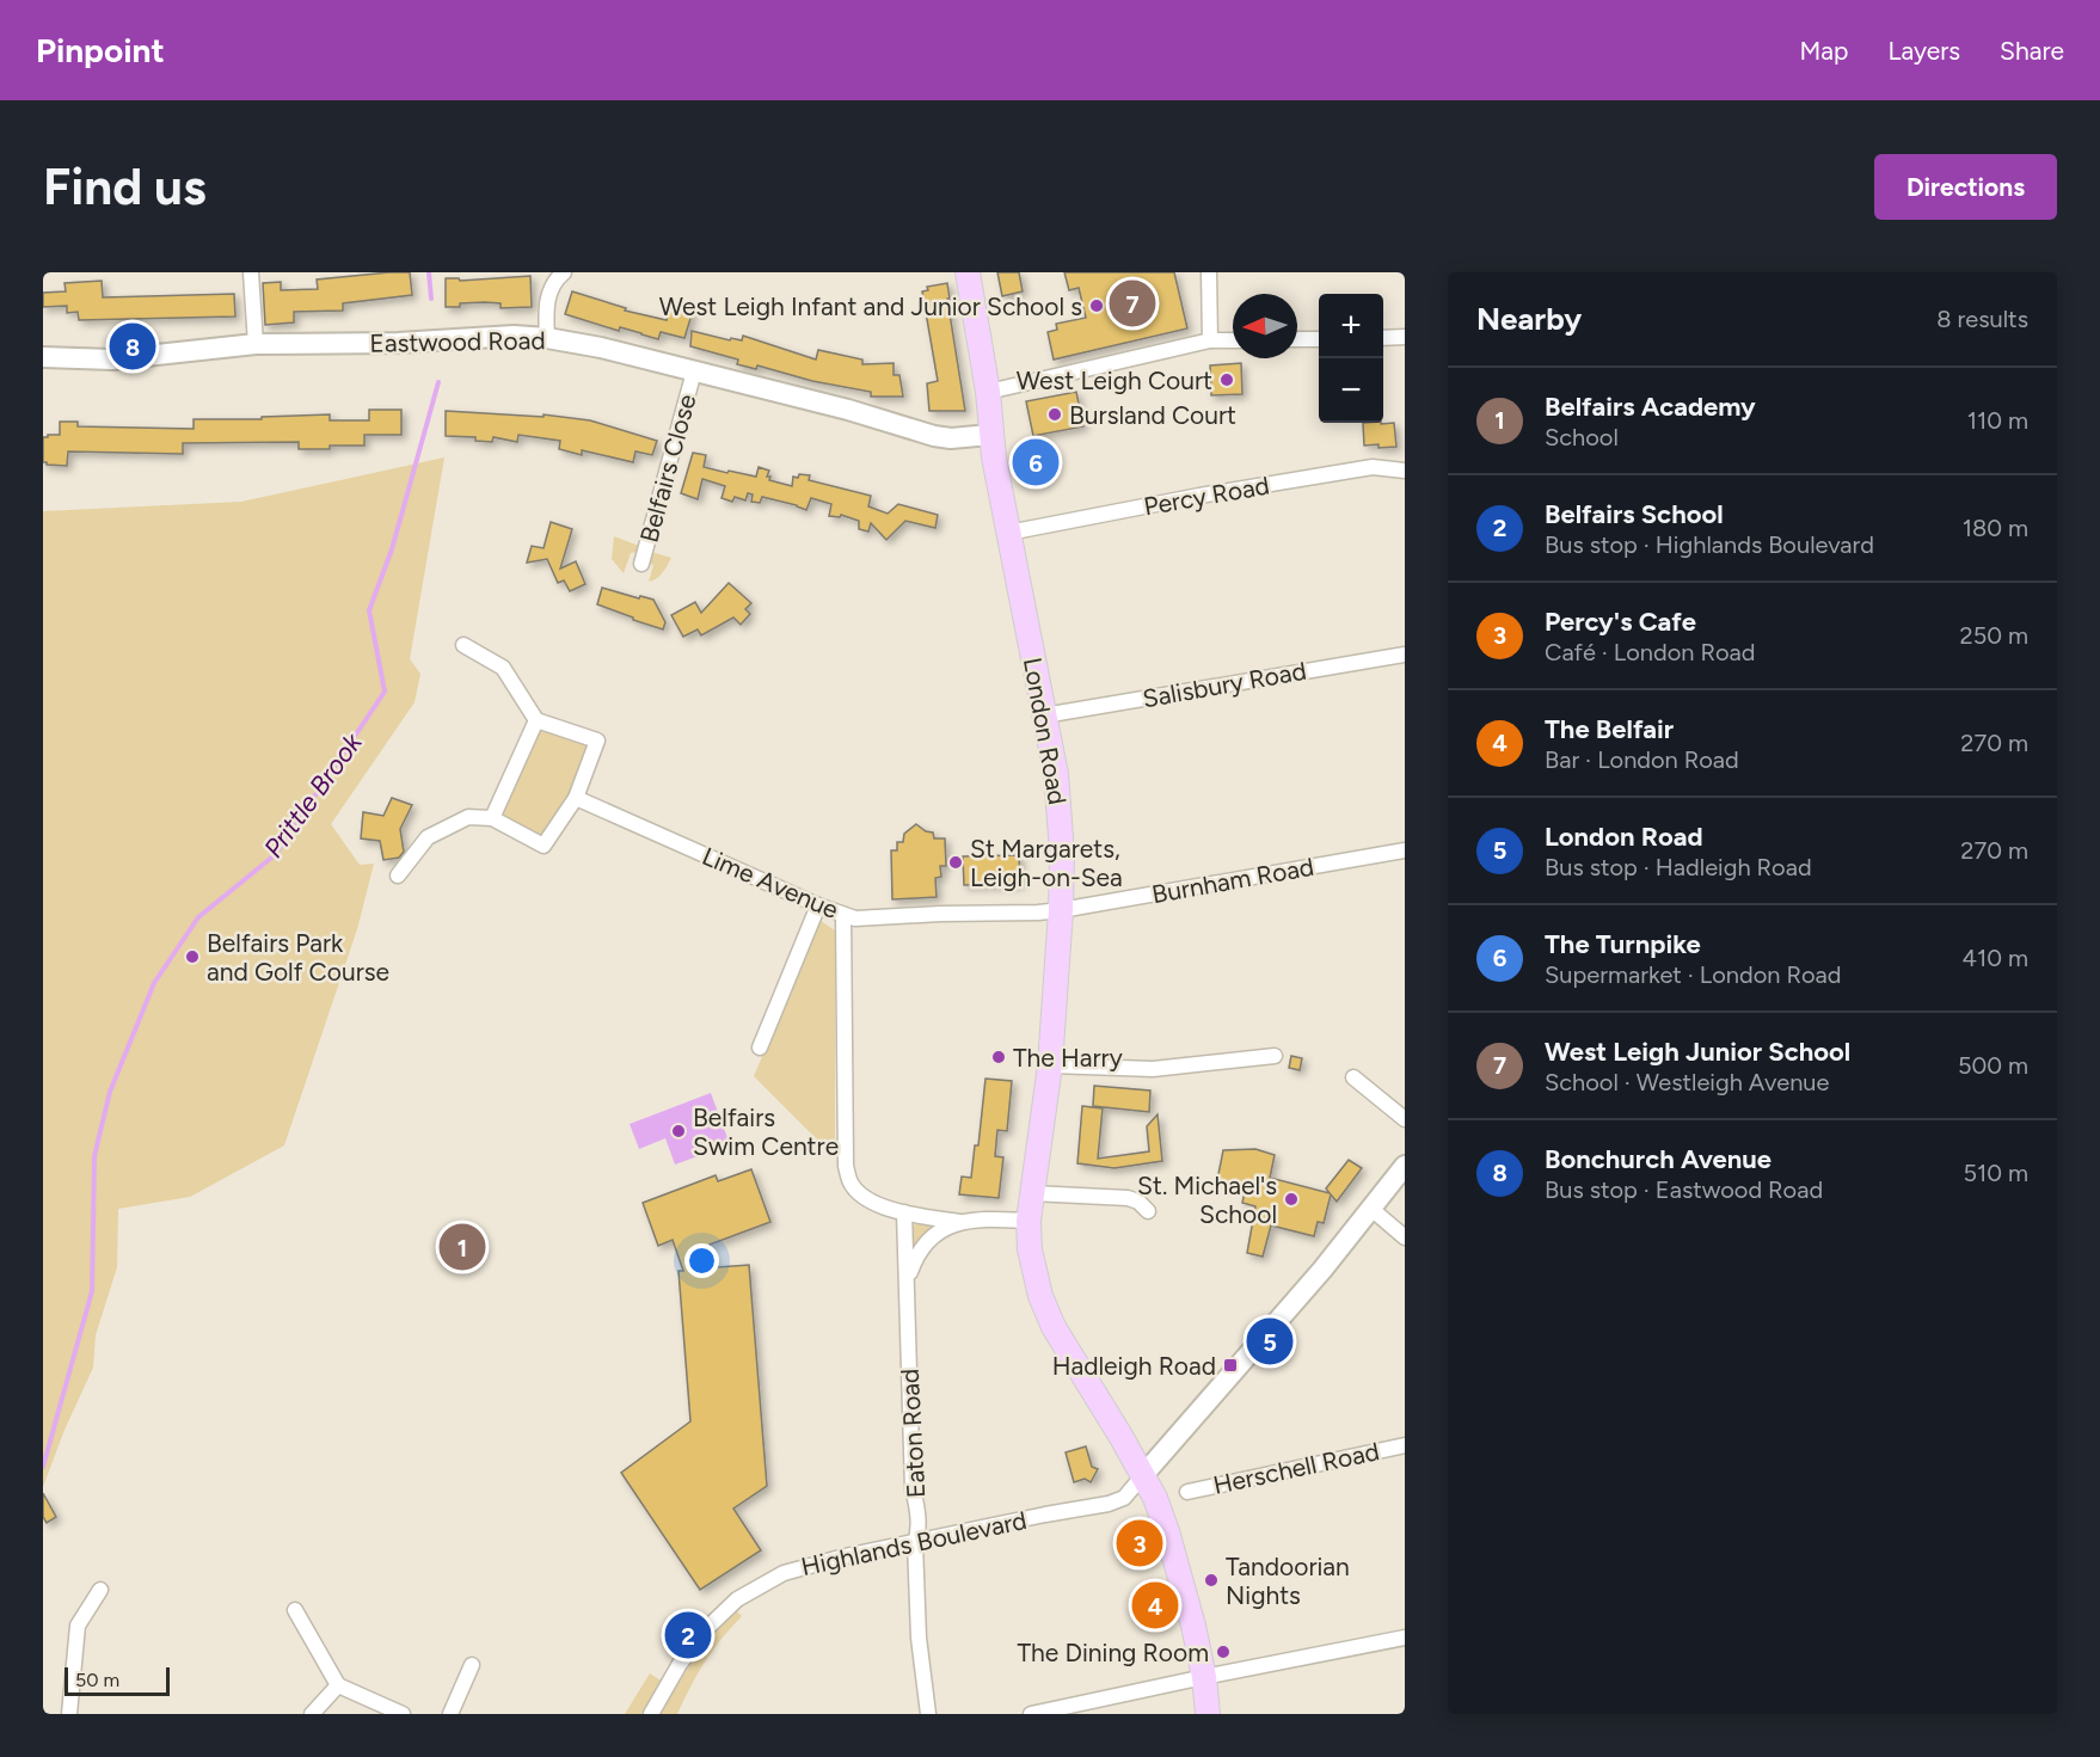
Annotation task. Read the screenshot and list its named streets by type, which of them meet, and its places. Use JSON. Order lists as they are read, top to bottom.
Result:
{
  "streets": {
    "main road": ["London Road"],
    "street": [
      "Eastwood Road",
      "Belfairs Close",
      "Percy Road",
      "Salisbury Road",
      "Burnham Road",
      "Lime Avenue",
      "Eaton Road",
      "Herschell Road",
      "Highlands Boulevard"
    ]
  },
  "crossings": [
    ["Eastwood Road", "Belfairs Close"],
    ["Eastwood Road", "London Road"],
    ["Percy Road", "London Road"],
    ["Salisbury Road", "London Road"],
    ["London Road", "Burnham Road"],
    ["London Road", "Lime Avenue"],
    ["London Road", "Eaton Road"],
    ["London Road", "Highlands Boulevard"],
    ["Burnham Road", "Lime Avenue"],
    ["Eaton Road", "Highlands Boulevard"]
  ],
  "water": ["Prittle Brook"],
  "places": {
    "other": [
      "West Leigh Infant and Junior School s",
      "West Leigh Court",
      "Bursland Court",
      "St Margarets, Leigh-on-Sea",
      "Belfairs Park and Golf Course",
      "The Harry",
      "Belfairs Swim Centre",
      "St. Michael's School",
      "Tandoorian Nights",
      "The Dining Room"
    ],
    "transit": ["Hadleigh Road"]
  },
  "scale_bar": "50 m",
  "north": "left",
  "page": {
    "header": "Pinpoint",
    "nav": ["Map", "Layers", "Share"],
    "buttons": "Directions",
    "title": "Find us",
    "heading": ["Nearby", "8 results"],
    "pins": [
      "7",
      "8",
      "6",
      "1",
      "5",
      "3",
      "4",
      "2"
    ],
    "map_buttons": ["+", "−"],
    "list": [
      {
        "mark": "1",
        "name": "Belfairs Academy",
        "note": "School",
        "value": "110 m"
      },
      {
        "mark": "2",
        "name": "Belfairs School",
        "note": "Bus stop · Highlands Boulevard",
        "value": "180 m"
      },
      {
        "mark": "3",
        "name": "Percy's Cafe",
        "note": "Café · London Road",
        "value": "250 m"
      },
      {
        "mark": "4",
        "name": "The Belfair",
        "note": "Bar · London Road",
        "value": "270 m"
      },
      {
        "mark": "5",
        "name": "London Road",
        "note": "Bus stop · Hadleigh Road",
        "value": "270 m"
      },
      {
        "mark": "6",
        "name": "The Turnpike",
        "note": "Supermarket · London Road",
        "value": "410 m"
      },
      {
        "mark": "7",
        "name": "West Leigh Junior School",
        "note": "School · Westleigh Avenue",
        "value": "500 m"
      },
      {
        "mark": "8",
        "name": "Bonchurch Avenue",
        "note": "Bus stop · Eastwood Road",
        "value": "510 m"
      }
    ],
    "scale": "50 m"
  }
}
